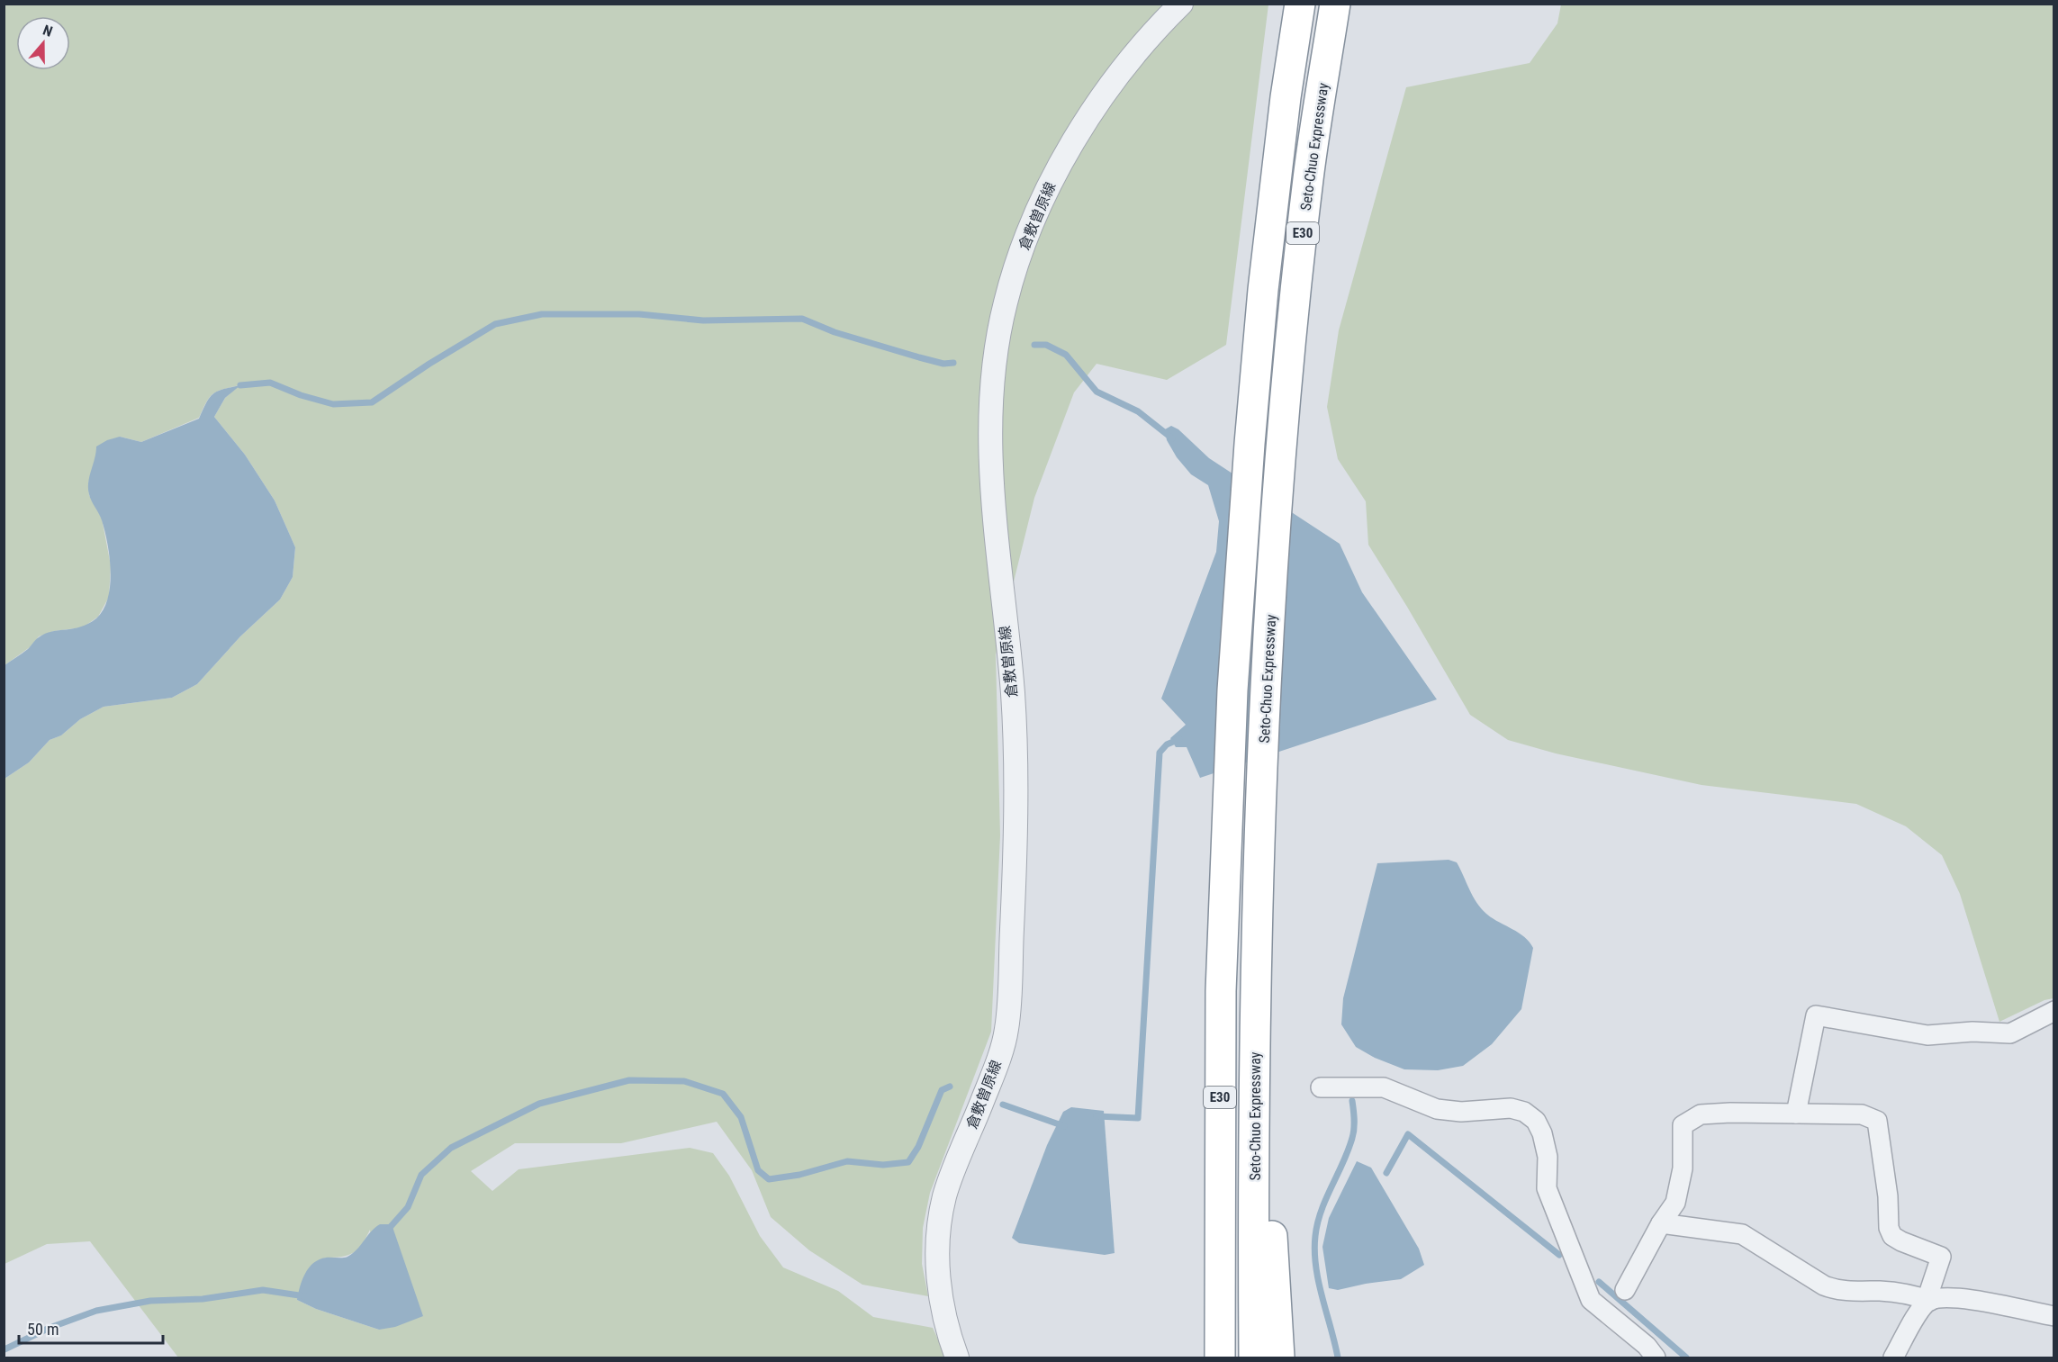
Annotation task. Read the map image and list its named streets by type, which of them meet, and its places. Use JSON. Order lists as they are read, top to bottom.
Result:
{
  "streets": {
    "highway": ["Seto-Chuo Expressway", "E30"],
    "street": ["倉敷曽原線"]
  },
  "scale_bar": "50 m",
  "north": "top"
}
